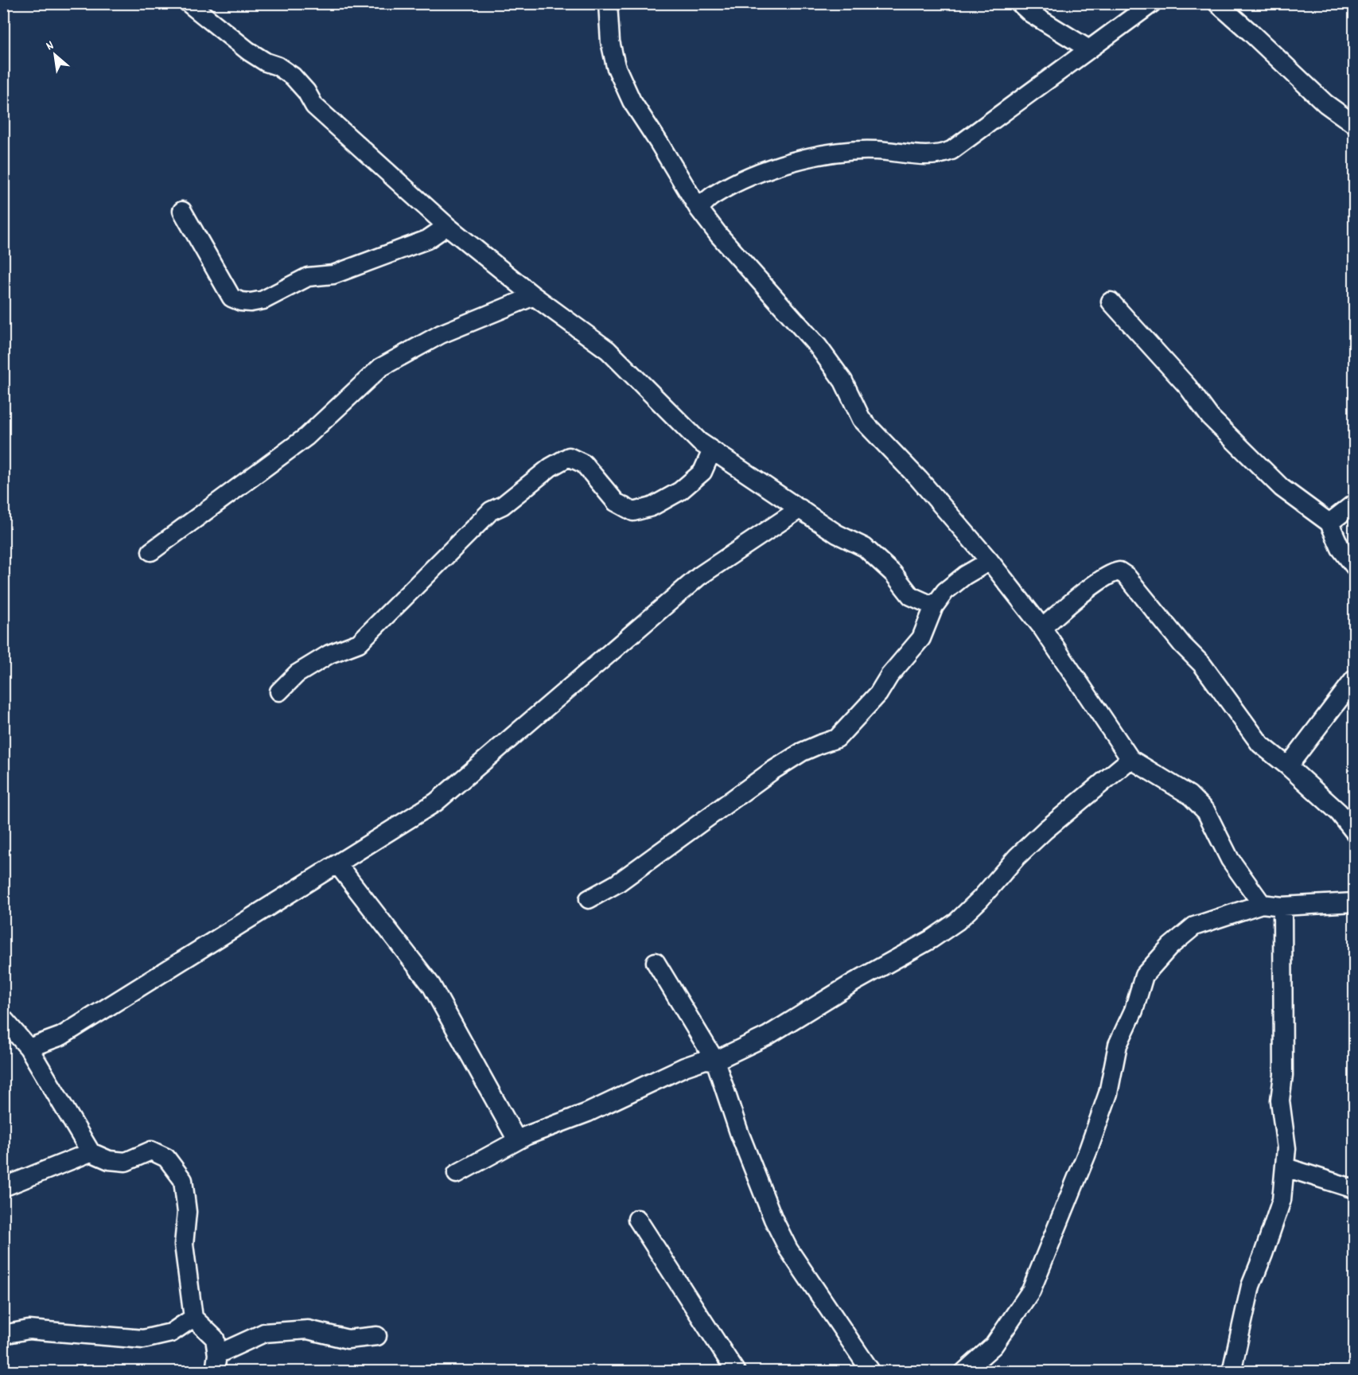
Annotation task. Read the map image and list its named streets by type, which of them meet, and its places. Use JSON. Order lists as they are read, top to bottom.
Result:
{
  "north": "top left"
}
